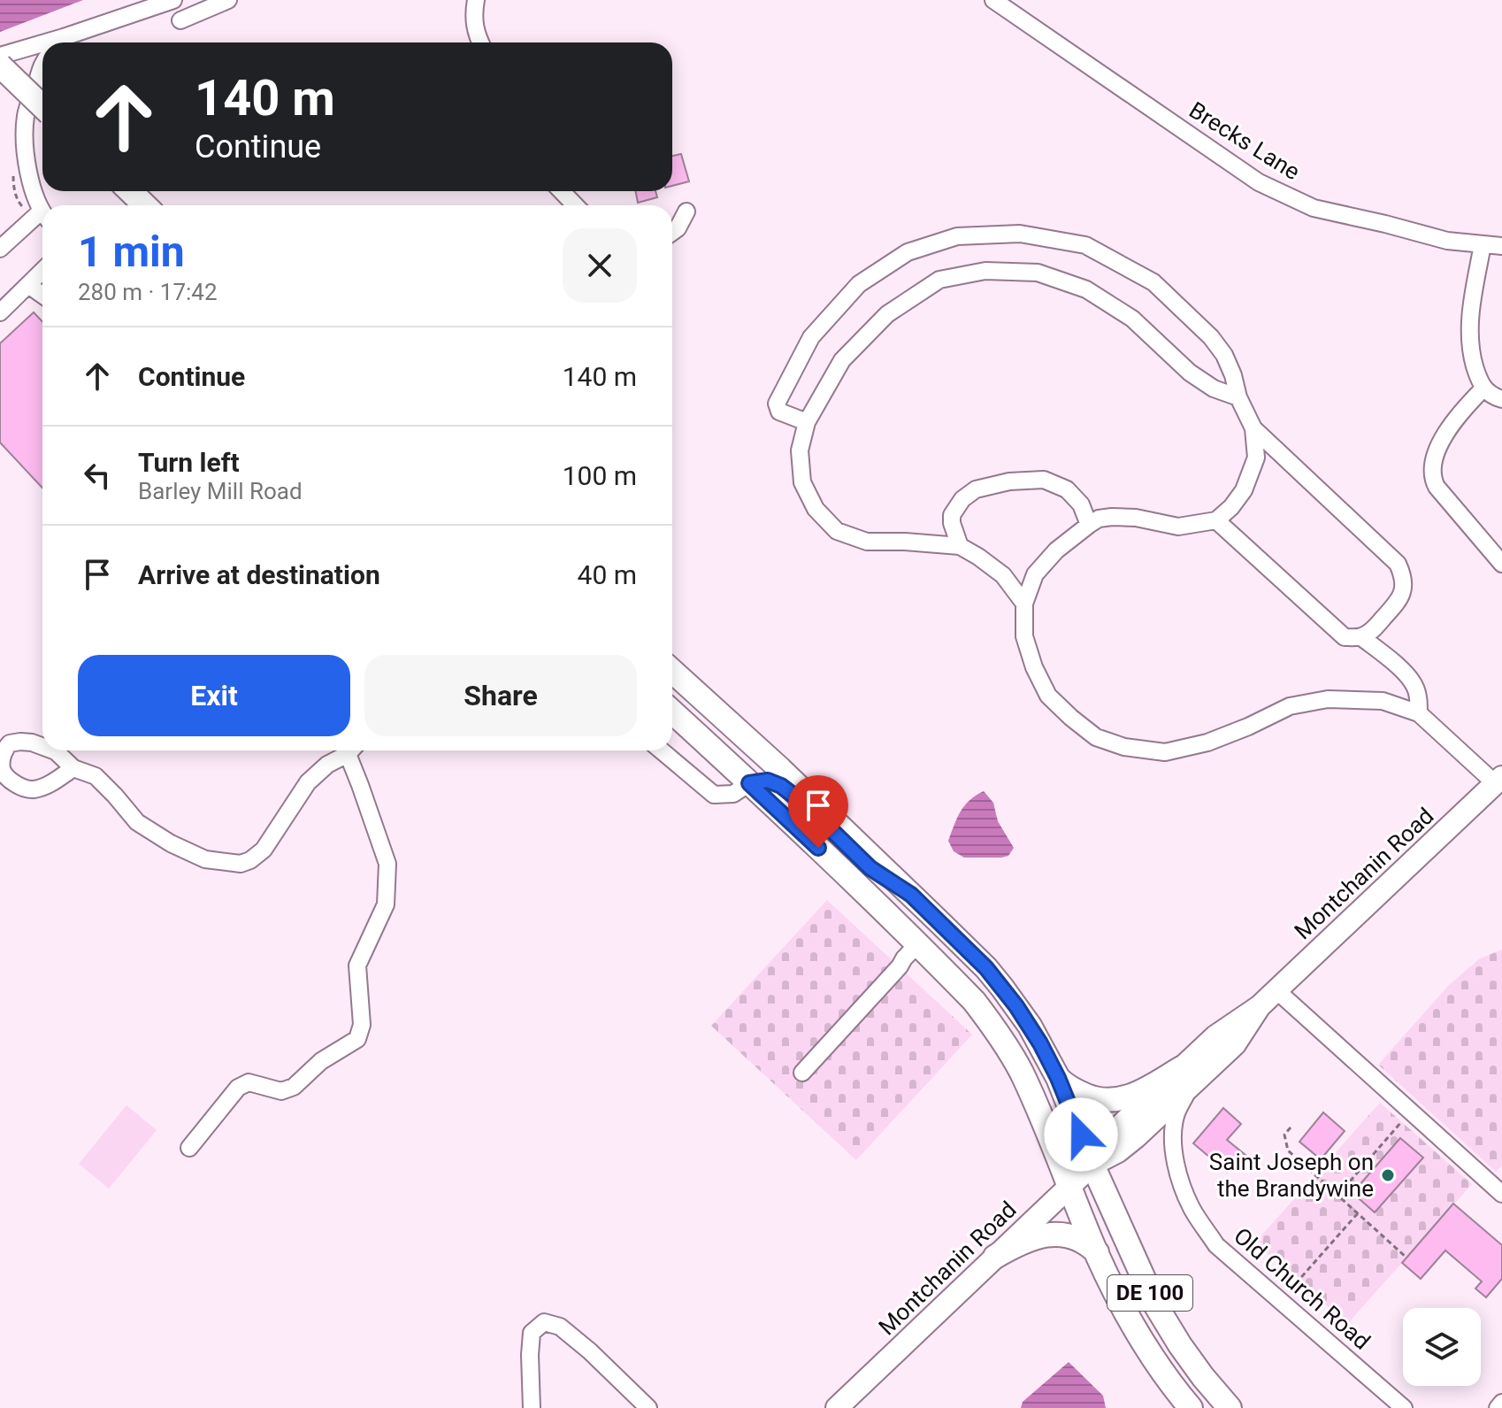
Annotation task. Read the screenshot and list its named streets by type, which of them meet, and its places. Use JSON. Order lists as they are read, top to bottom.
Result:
{
  "streets": {
    "highway": ["DE 100"],
    "main road": ["Montchanin Road"],
    "street": ["Brecks Lane", "Old Church Road"]
  },
  "crossings": [
    ["Montchanin Road", "Old Church Road"],
    ["Montchanin Road", "DE 100"]
  ],
  "places": ["Saint Joseph on the Brandywine"],
  "page": {
    "turn": ["140 m", "Continue"],
    "heading": ["1 min", "280 m · 17:42"],
    "list": [
      {
        "name": "Continue",
        "value": "140 m"
      },
      {
        "name": "Turn left",
        "note": "Barley Mill Road",
        "value": "100 m"
      },
      {
        "name": "Arrive at destination",
        "value": "40 m"
      }
    ],
    "buttons": ["Exit", "Share"]
  }
}
